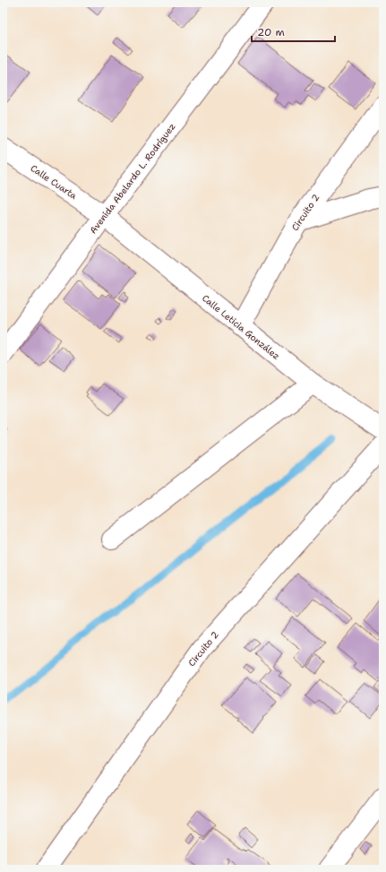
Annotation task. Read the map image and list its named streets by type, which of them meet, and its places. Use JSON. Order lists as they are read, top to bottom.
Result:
{
  "streets": {
    "street": [
      "Avenida Abelardo L. Rodríguez",
      "Calle Cuarta",
      "Circuito 2",
      "Calle Leticia González"
    ]
  },
  "crossings": [
    ["Avenida Abelardo L. Rodríguez", "Calle Cuarta"],
    ["Avenida Abelardo L. Rodríguez", "Calle Leticia González"],
    ["Calle Cuarta", "Calle Leticia González"],
    ["Circuito 2", "Calle Leticia González"]
  ],
  "scale_bar": "20 m"
}
